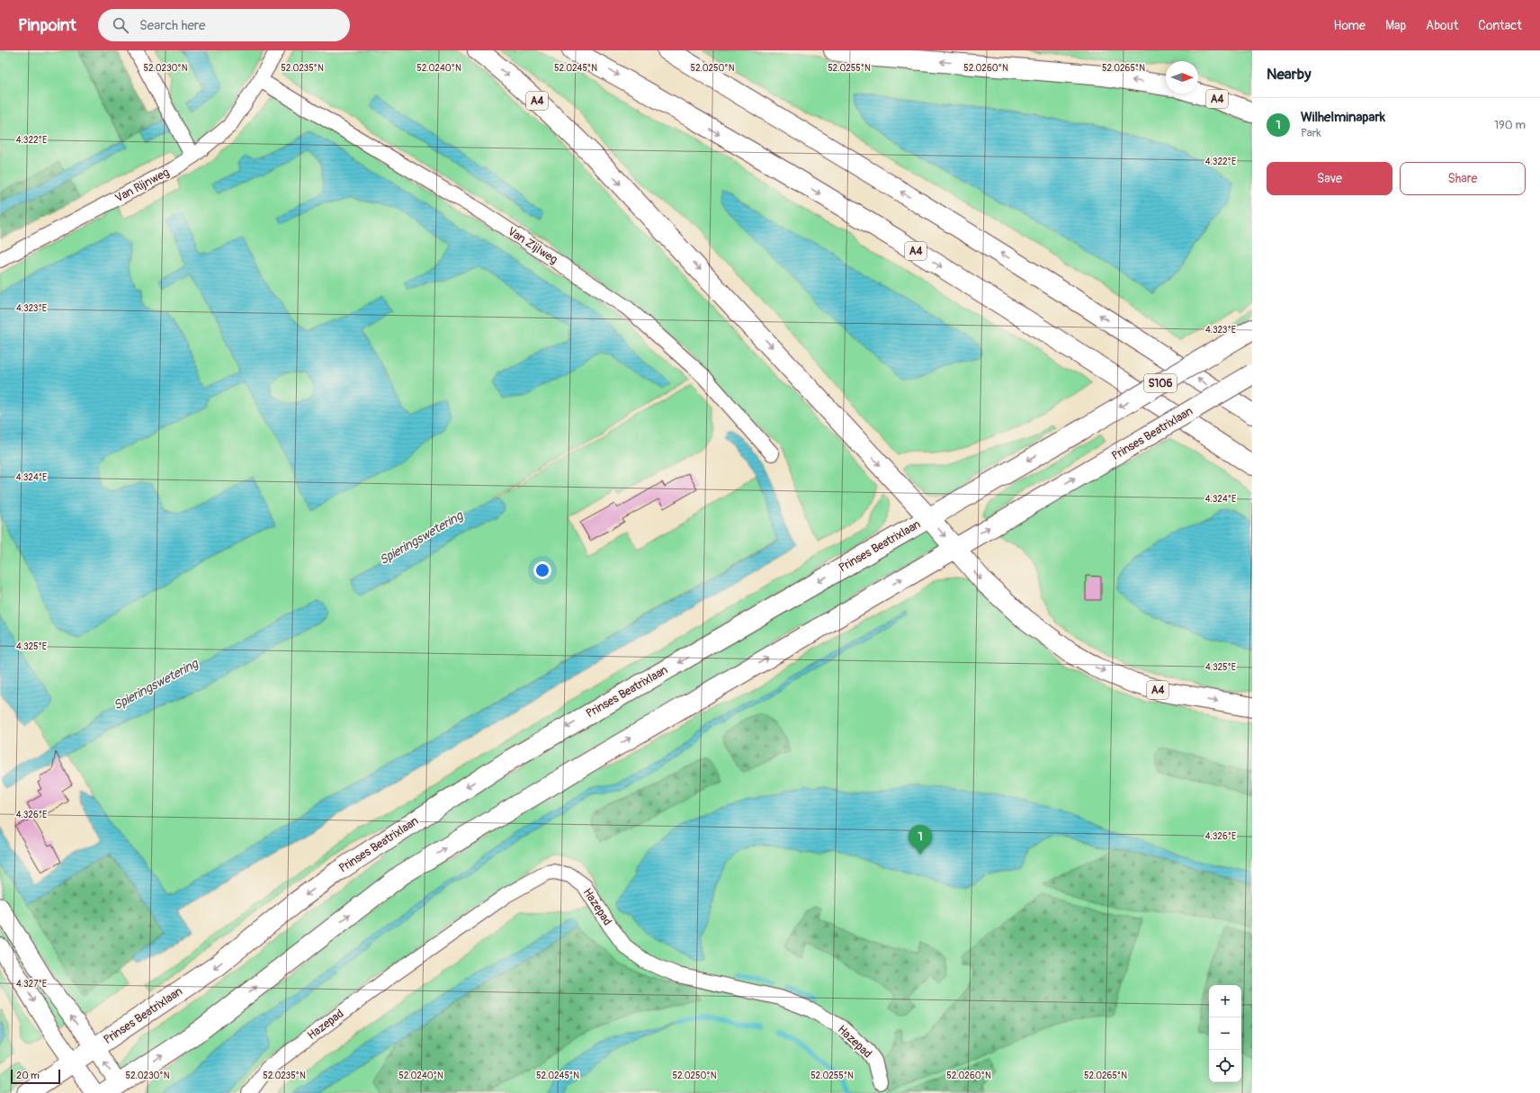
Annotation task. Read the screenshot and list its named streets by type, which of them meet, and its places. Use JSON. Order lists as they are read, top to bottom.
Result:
{
  "streets": {
    "main road": ["A4", "S106", "Prinses Beatrixlaan"],
    "street": ["Van Rijnweg", "Van Zijlweg", "Hazepad"]
  },
  "crossings": [
    ["A4", "Prinses Beatrixlaan"],
    ["Van Rijnweg", "Van Zijlweg"]
  ],
  "water": ["Spieringswetering"],
  "scale_bar": "20 m",
  "north": "right",
  "page": {
    "header": "Pinpoint",
    "search": "Search here",
    "nav": [
      "Home",
      "Map",
      "About",
      "Contact"
    ],
    "heading": "Nearby",
    "list": [
      {
        "mark": "1",
        "name": "Wilhelminapark",
        "note": "Park",
        "value": "190 m"
      }
    ],
    "buttons": ["Save", "Share"],
    "pins": "1",
    "map_buttons": ["+", "−"],
    "scale": "20 m"
  },
  "coordinates": [
    "52.0230°N",
    "52.0235°N",
    "52.0240°N",
    "52.0245°N",
    "52.0250°N",
    "52.0255°N",
    "52.0260°N",
    "52.0265°N",
    "4.322°E",
    "4.323°E",
    "4.324°E",
    "4.325°E",
    "4.326°E",
    "4.327°E"
  ]
}
